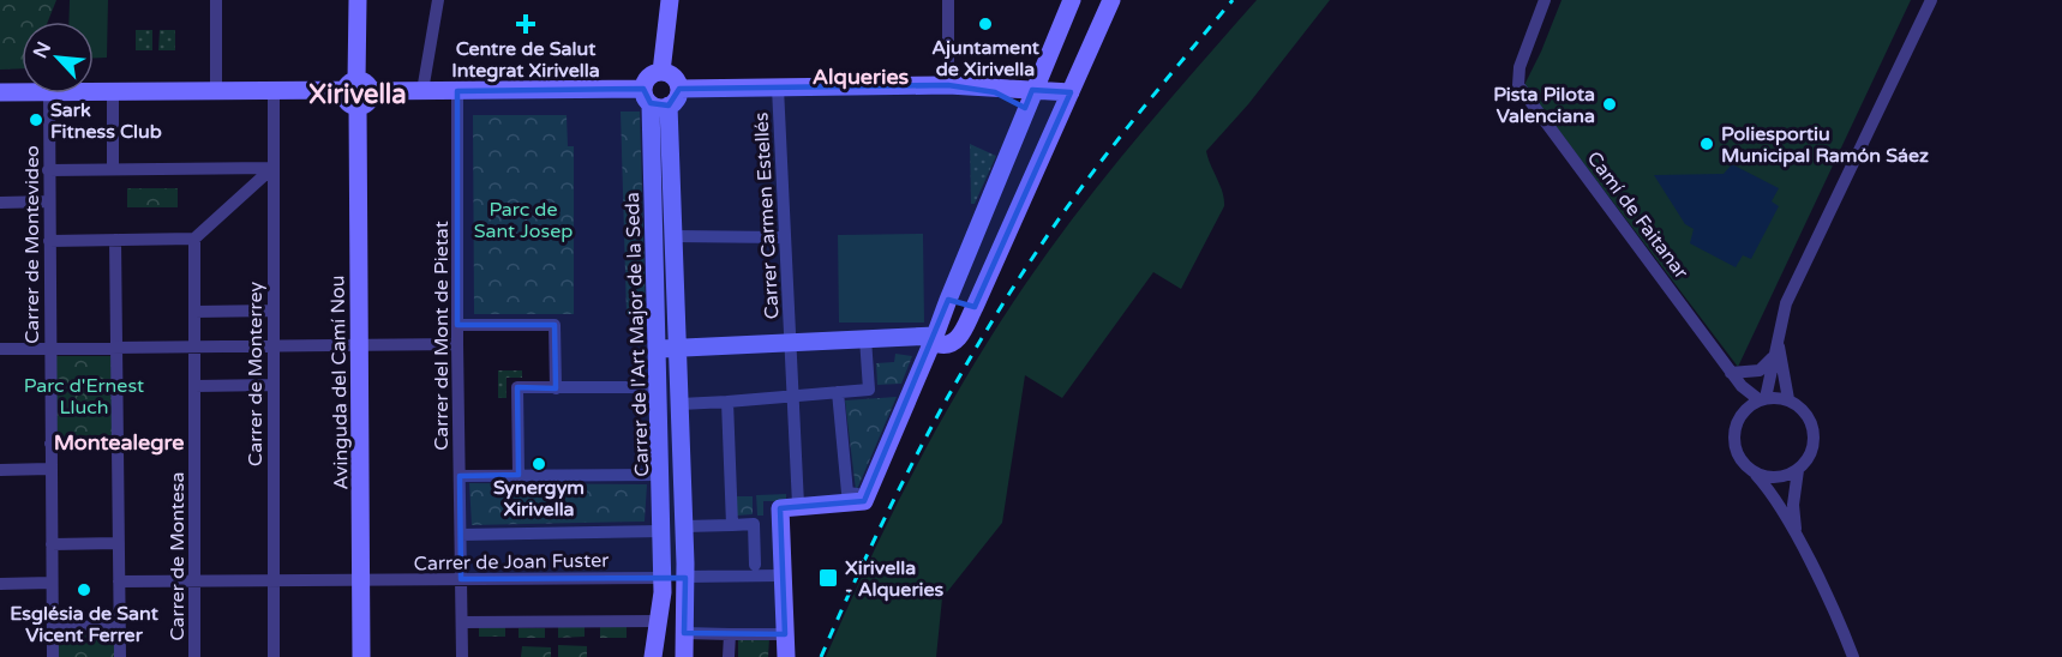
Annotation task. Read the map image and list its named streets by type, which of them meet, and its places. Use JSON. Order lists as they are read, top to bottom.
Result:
{
  "streets": {
    "street": [
      "Camí de Faitanar",
      "Carrer Carmen Estellés",
      "Carrer de Montevideo",
      "Carrer de l'Art Major de la Seda",
      "Carrer del Mont de Pietat",
      "Carrer de Monterrey",
      "Avinguda del Camí Nou",
      "Carrer de Montesa",
      "Carrer de Joan Fuster"
    ]
  },
  "crossings": [
    ["Carrer de l'Art Major de la Seda", "Carrer de Joan Fuster"],
    ["Carrer del Mont de Pietat", "Carrer de Joan Fuster"],
    ["Carrer de Monterrey", "Carrer de Joan Fuster"],
    ["Avinguda del Camí Nou", "Carrer de Joan Fuster"],
    ["Carrer de Montesa", "Carrer de Joan Fuster"]
  ],
  "districts": ["Alqueries", "Xirivella", "Montealegre"],
  "parks": ["Parc de Sant Josep", "Parc d'Ernest Lluch"],
  "places": {
    "health": ["Centre de Salut Integrat Xirivella"],
    "other": [
      "Ajuntament de Xirivella",
      "Pista Pilota Valenciana",
      "Sark Fitness Club",
      "Poliesportiu Municipal Ramón Sáez",
      "Synergym Xirivella",
      "Església de Sant Vicent Ferrer"
    ],
    "transit": ["Xirivella - Alqueries"]
  },
  "north": "top left"
}
